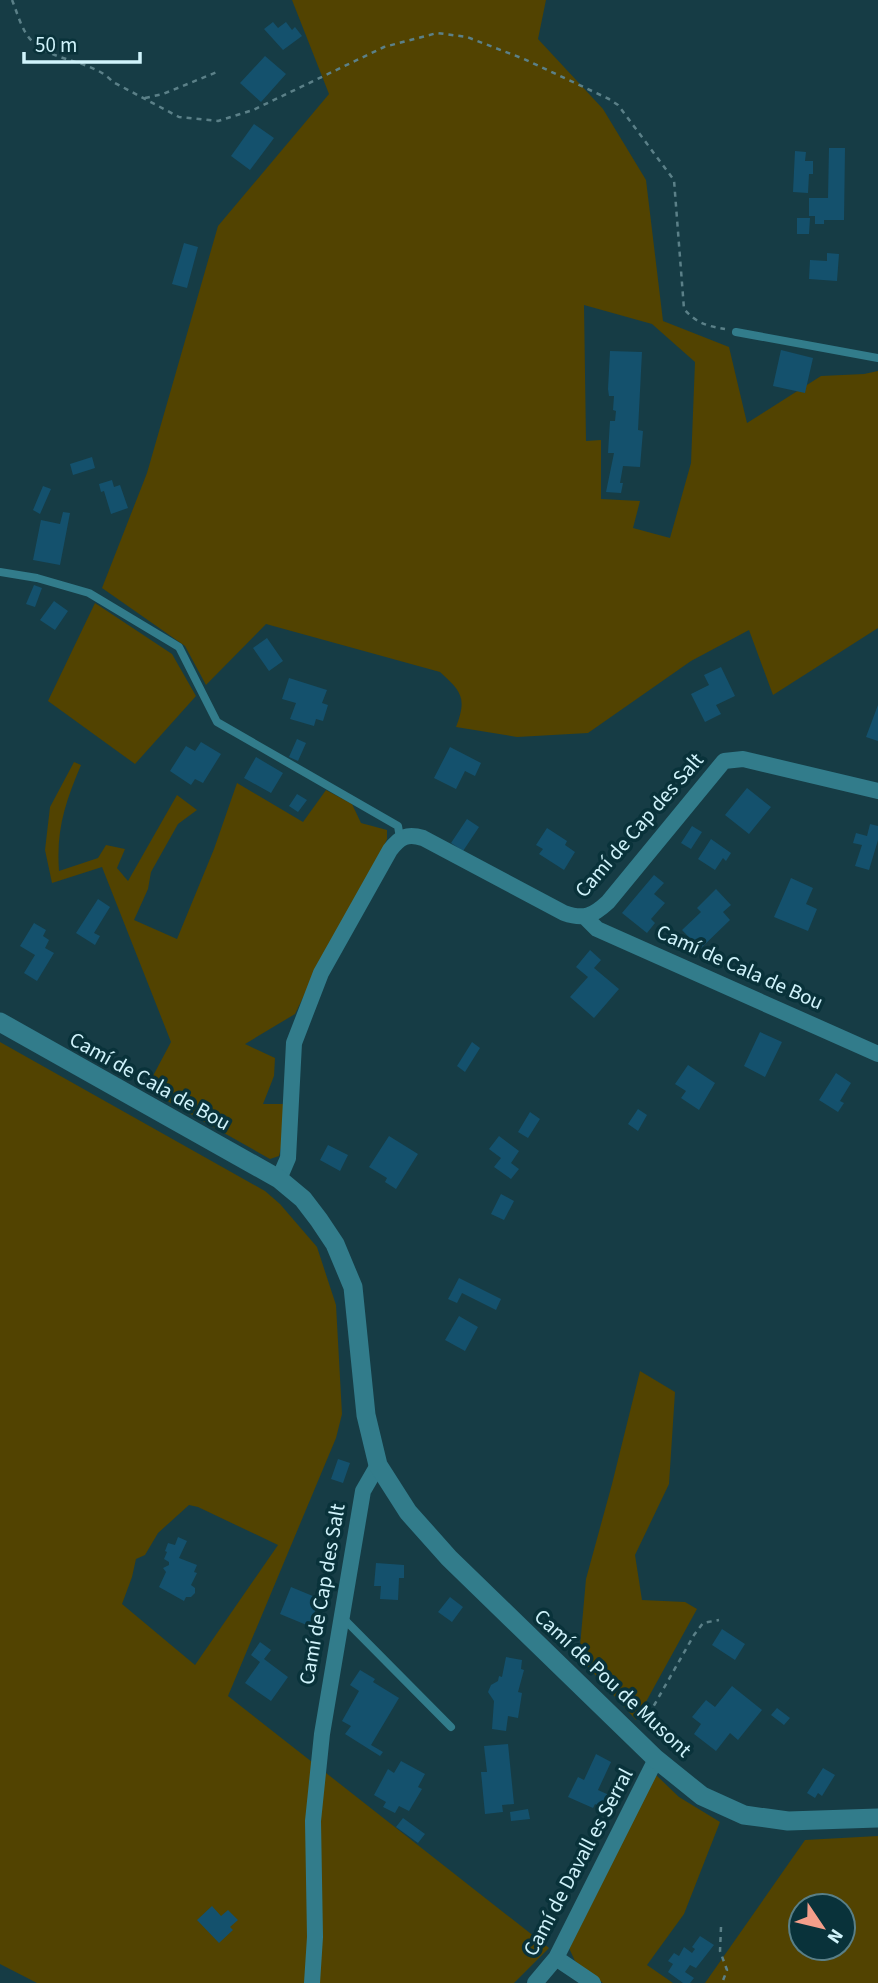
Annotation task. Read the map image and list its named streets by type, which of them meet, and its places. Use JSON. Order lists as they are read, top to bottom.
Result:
{
  "streets": {
    "street": [
      "Camí de Cap des Salt",
      "Camí de Cala de Bou",
      "Camí de Pou de Musont",
      "Camí de Davall es Serral"
    ]
  },
  "crossings": [
    ["Camí de Cap des Salt", "Camí de Cala de Bou"],
    ["Camí de Cap des Salt", "Camí de Pou de Musont"],
    ["Camí de Pou de Musont", "Camí de Davall es Serral"]
  ],
  "scale_bar": "50 m",
  "north": "bottom right"
}
